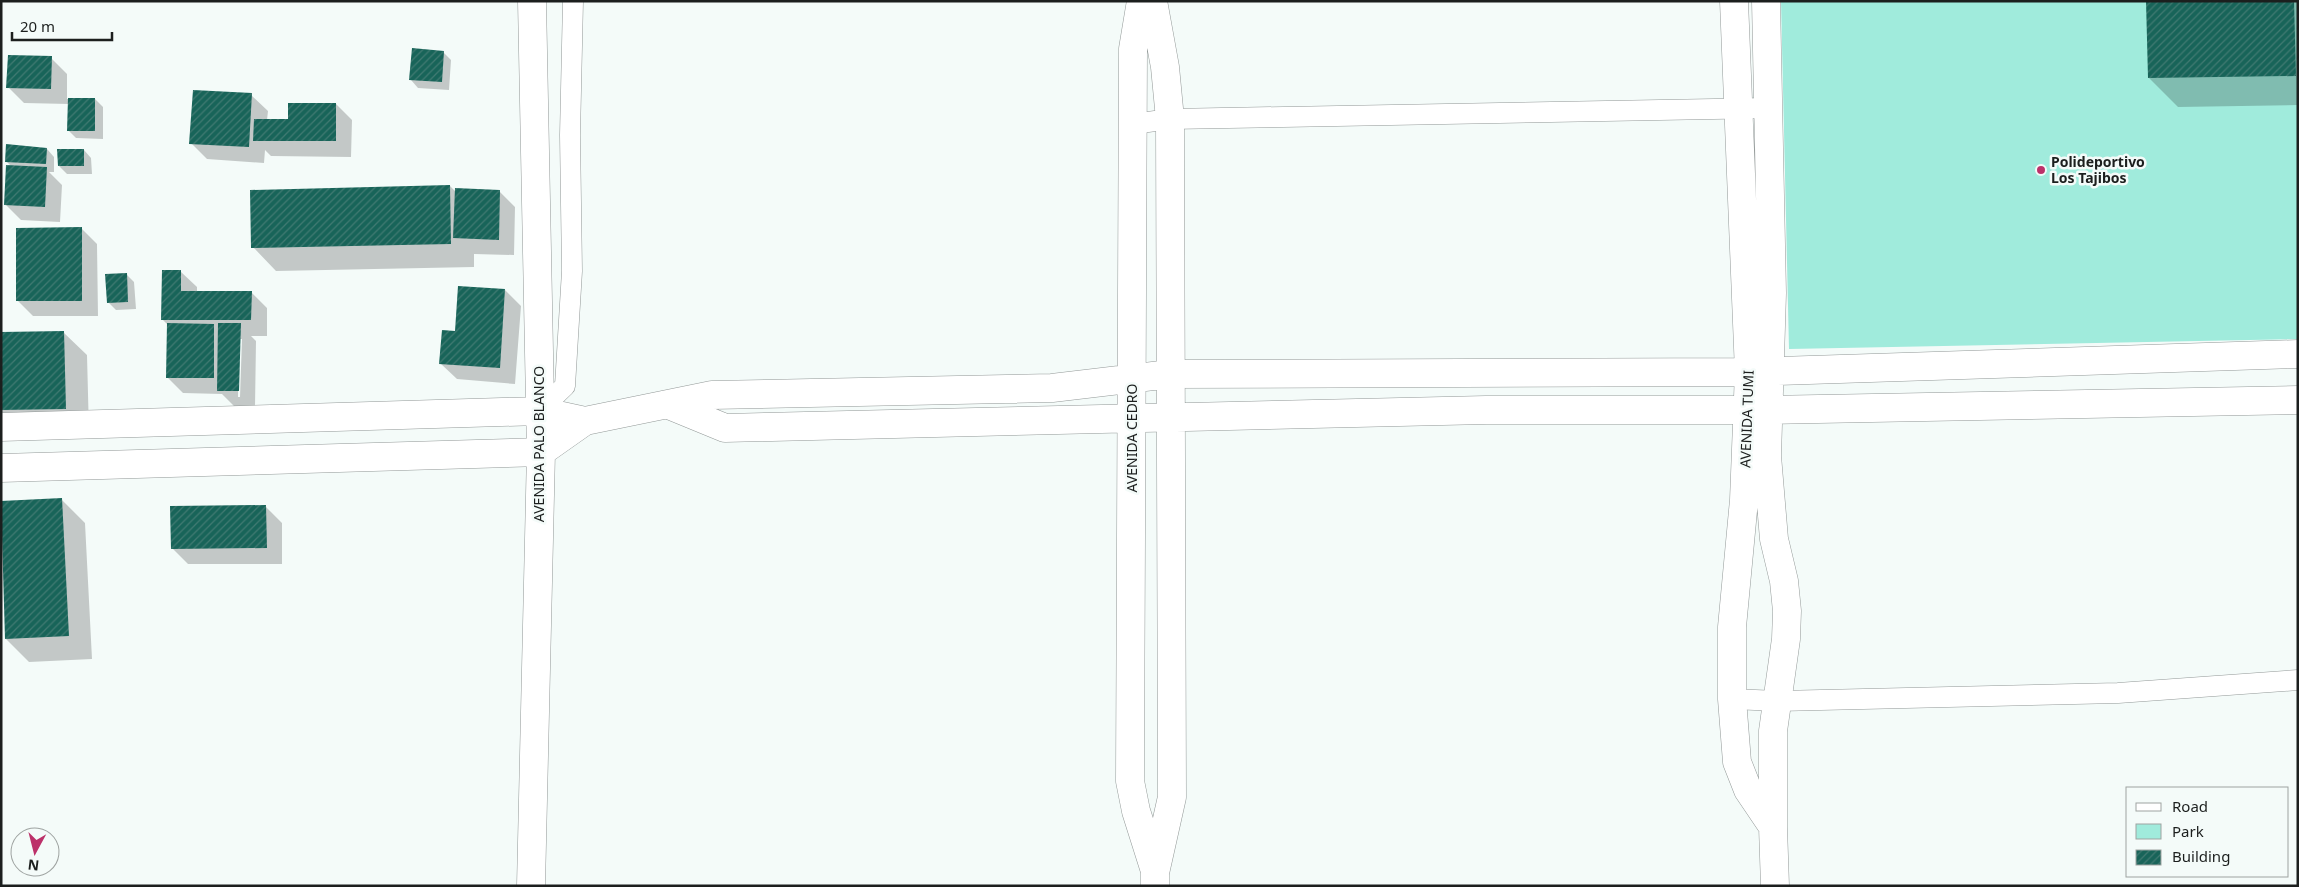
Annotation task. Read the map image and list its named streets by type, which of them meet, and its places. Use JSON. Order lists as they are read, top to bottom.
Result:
{
  "streets": {
    "street": ["AVENIDA TUMI", "AVENIDA CEDRO", "AVENIDA PALO BLANCO"]
  },
  "places": ["Polideportivo Los Tajibos"],
  "legend": ["Road", "Park", "Building"],
  "scale_bar": "20 m",
  "north": "bottom"
}
